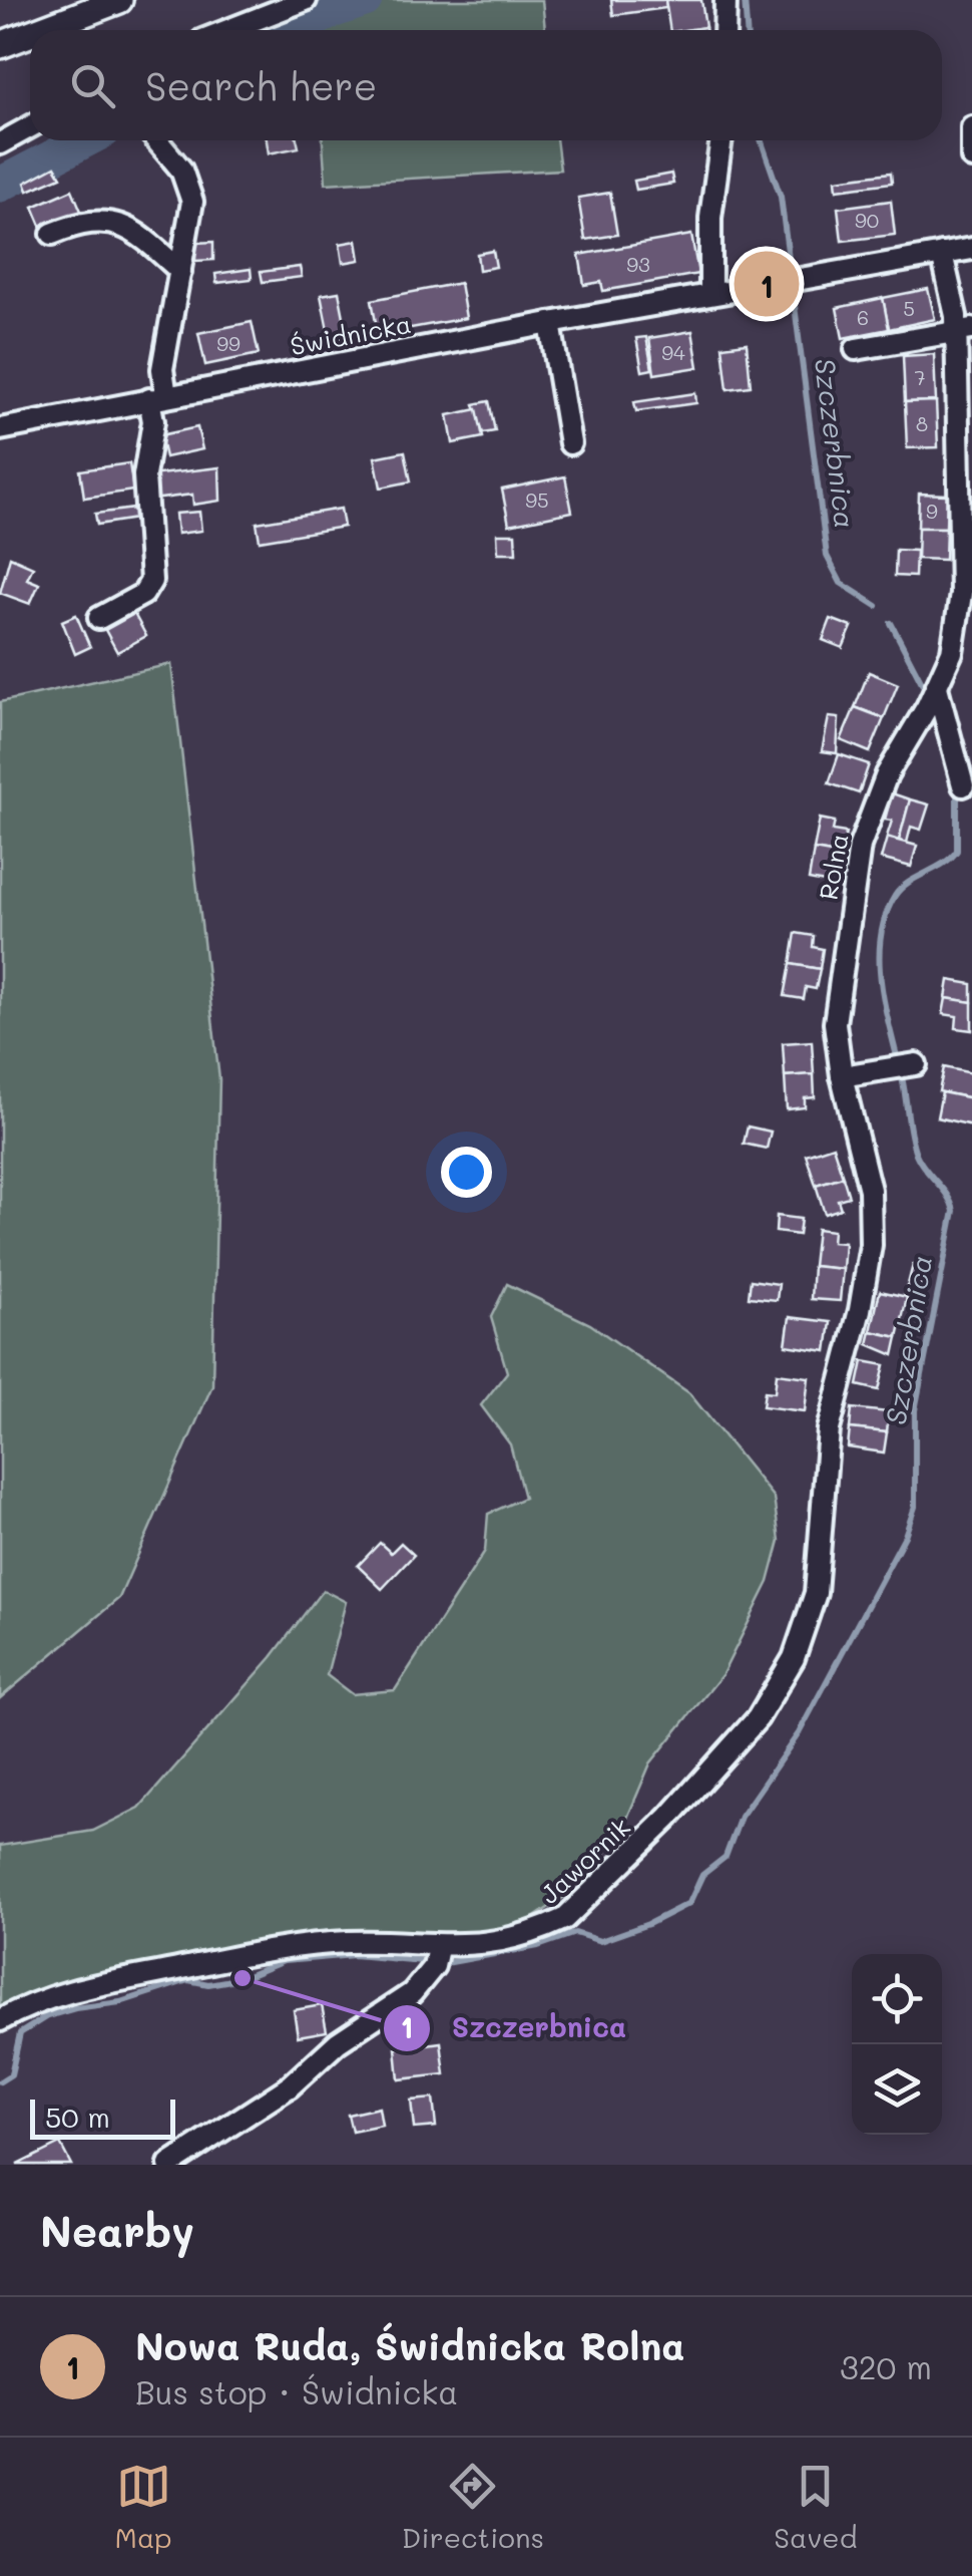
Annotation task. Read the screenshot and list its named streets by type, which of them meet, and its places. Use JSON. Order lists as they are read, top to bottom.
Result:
{
  "streets": {
    "street": ["Świdnicka", "Rolna", "Jawornik"]
  },
  "crossings": [
    ["Świdnicka", "Rolna"],
    ["Rolna", "Jawornik"]
  ],
  "water": ["Szczerbnica"],
  "places": ["Szczerbnica"],
  "house_numbers": [
    "90",
    "93",
    "5",
    "6",
    "99",
    "94",
    "7",
    "8",
    "95",
    "9"
  ],
  "scale_bar": "50 m",
  "page": {
    "search": "Search here",
    "pins": "1",
    "scale": "50 m",
    "heading": "Nearby",
    "list": [
      {
        "mark": "1",
        "name": "Nowa Ruda, Świdnicka Rolna",
        "note": "Bus stop · Świdnicka",
        "value": "320 m"
      }
    ],
    "nav": ["Map", "Directions", "Saved"]
  }
}
